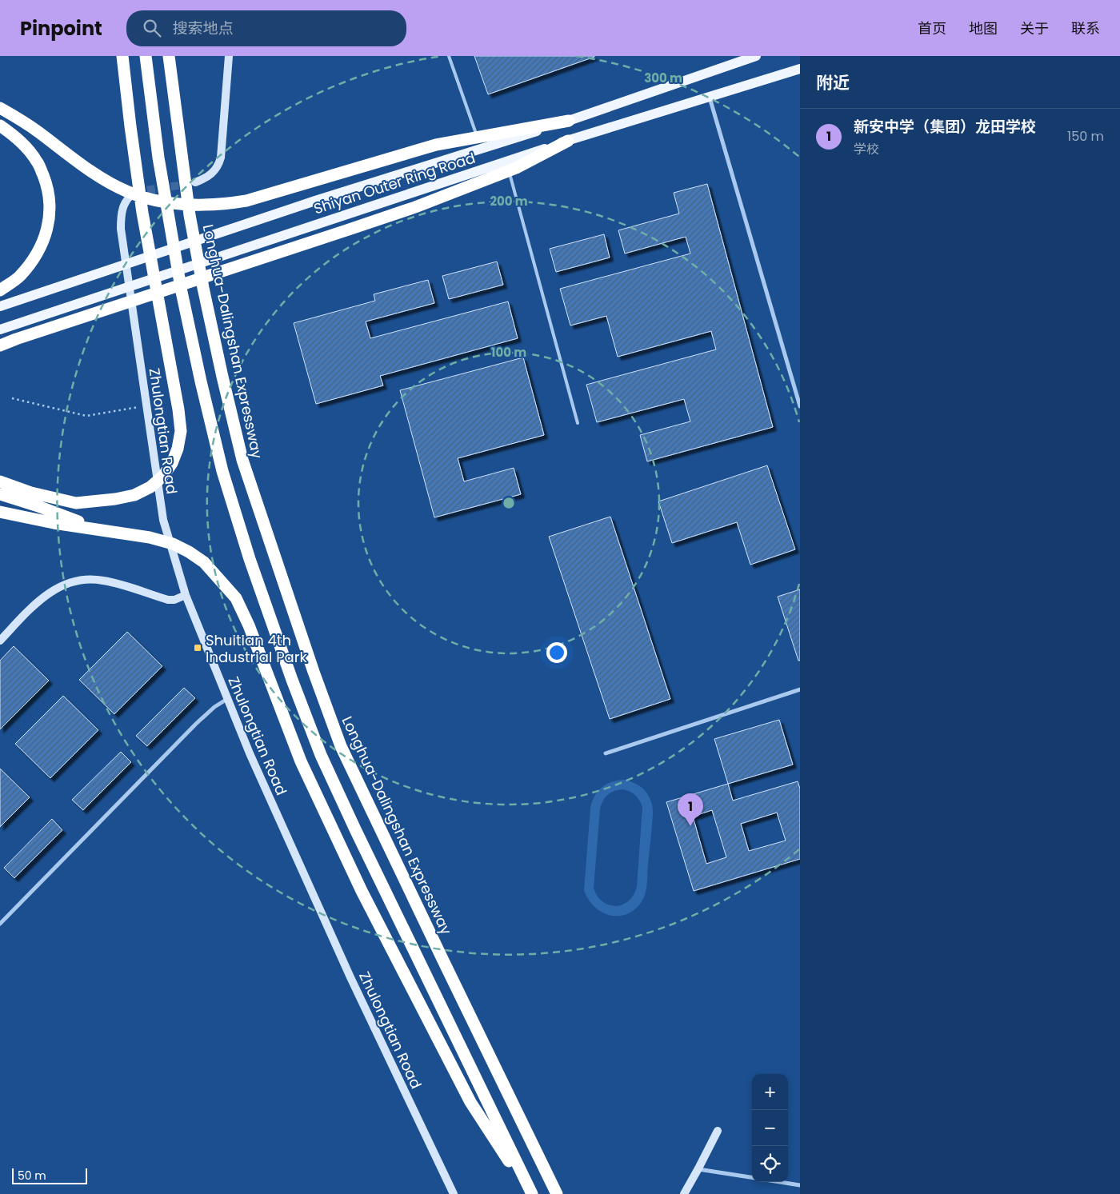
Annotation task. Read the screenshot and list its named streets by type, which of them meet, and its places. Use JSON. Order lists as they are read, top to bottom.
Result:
{
  "streets": {
    "highway": ["Longhua-Dalingshan Expressway"],
    "main road": ["Shiyan Outer Ring Road"],
    "street": ["Zhulongtian Road"]
  },
  "places": {
    "transit": ["Shuitian 4th Industrial Park"]
  },
  "scale_bar": "50 m",
  "page": {
    "header": "Pinpoint",
    "search": "搜索地点",
    "nav": [
      "首页",
      "地图",
      "关于",
      "联系"
    ],
    "heading": "附近",
    "list": [
      {
        "mark": "1",
        "name": "新安中学（集团）龙田学校",
        "note": "学校",
        "value": "150 m"
      }
    ],
    "pins": "1",
    "map_buttons": ["+", "−"],
    "scale": "50 m"
  },
  "rings": ["300 m", "200 m", "100 m"]
}
